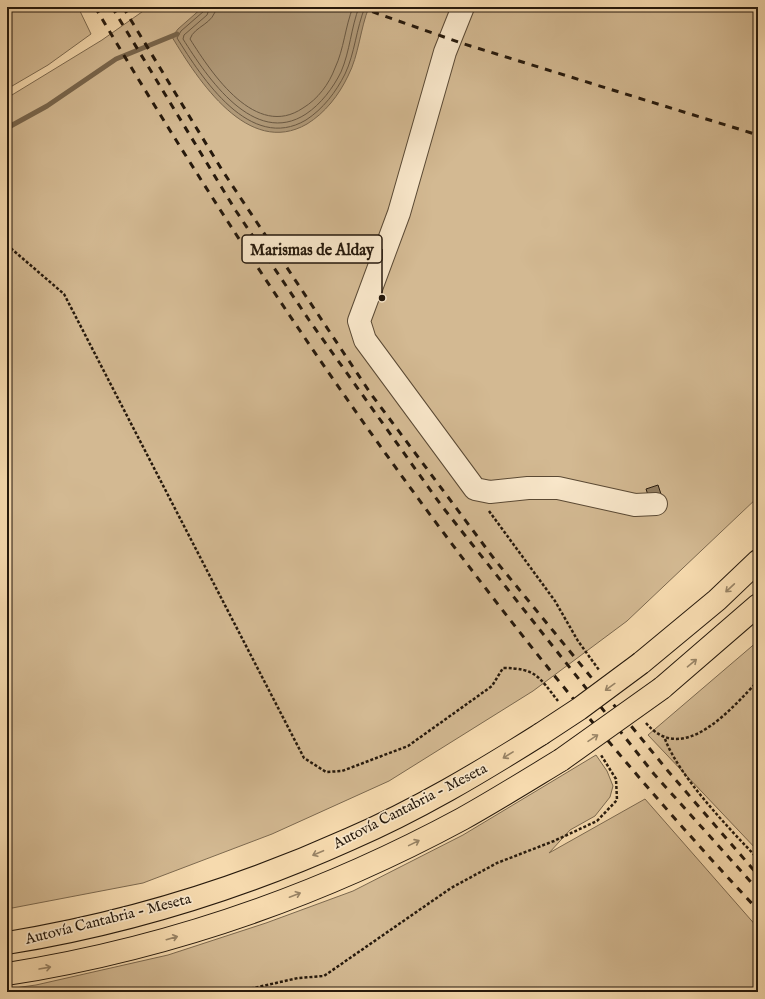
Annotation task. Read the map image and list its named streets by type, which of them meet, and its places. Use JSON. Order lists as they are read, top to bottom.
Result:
{
  "streets": {
    "highway": ["Autovía Cantabria - Meseta"]
  },
  "places": ["Marismas de Alday"]
}
